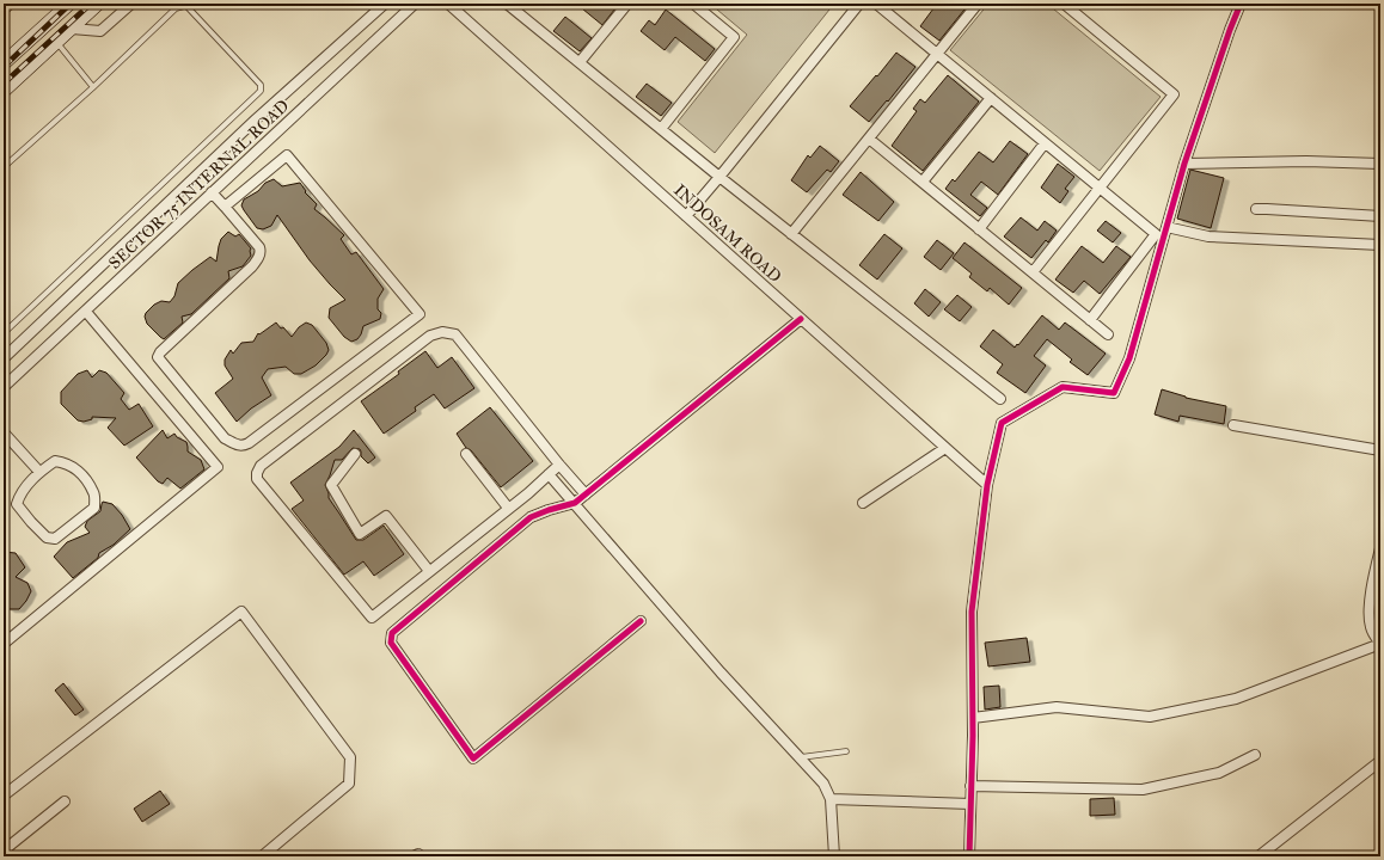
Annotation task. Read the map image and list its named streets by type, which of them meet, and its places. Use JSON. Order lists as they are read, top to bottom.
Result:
{
  "streets": {
    "street": ["SECTOR 75 INTERNAL ROAD", "INDOSAM ROAD"]
  }
}
